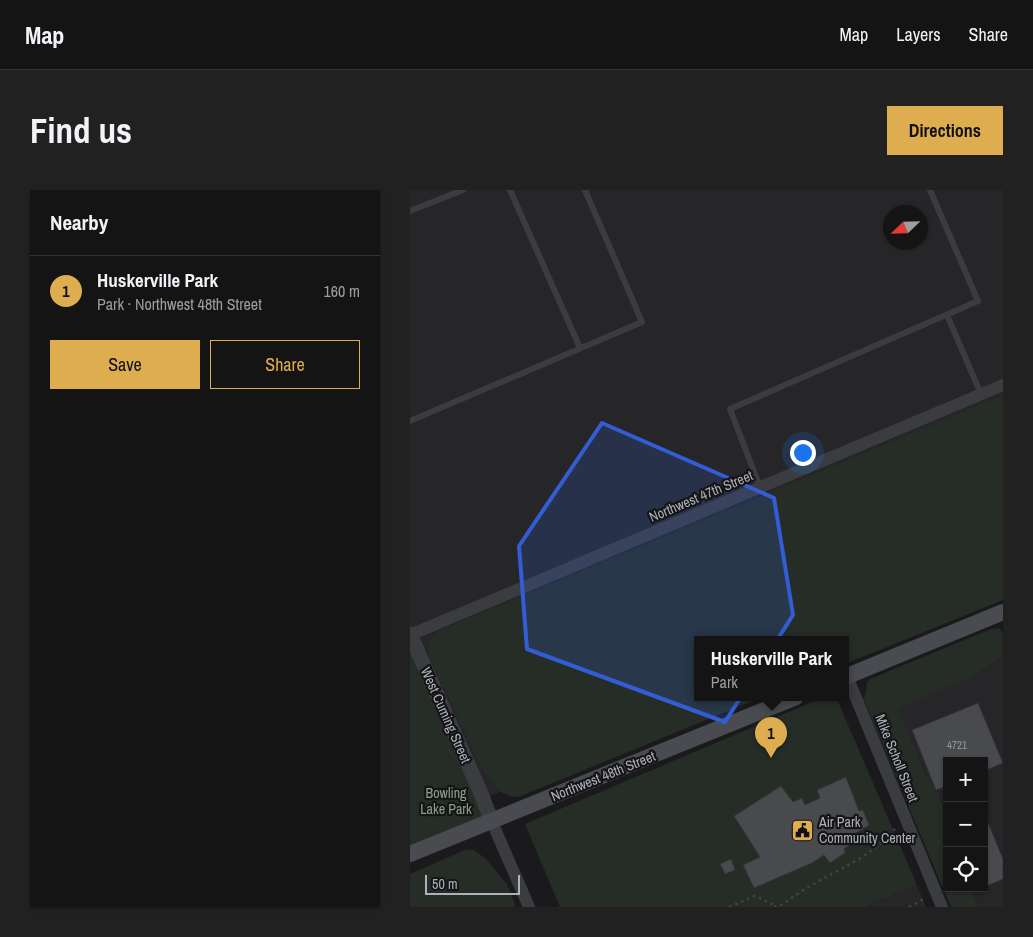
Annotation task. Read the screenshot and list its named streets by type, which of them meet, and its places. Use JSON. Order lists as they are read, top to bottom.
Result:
{
  "streets": {
    "main road": ["Northwest 48th Street"],
    "street": ["Northwest 47th Street", "West Cuming Street", "Mike Scholl Street"]
  },
  "crossings": [
    ["Northwest 47th Street", "West Cuming Street"],
    ["West Cuming Street", "Northwest 48th Street"]
  ],
  "parks": ["Bowling Lake Park"],
  "places": {
    "public building": ["Air Park Community Center"]
  },
  "house_numbers": ["4721"],
  "scale_bar": "50 m",
  "north": "bottom left",
  "page": {
    "header": "Map",
    "nav": ["Map", "Layers", "Share"],
    "buttons": [
      "Directions",
      ["Save", "Share"]
    ],
    "title": "Find us",
    "heading": "Nearby",
    "list": [
      {
        "mark": "1",
        "name": "Huskerville Park",
        "note": "Park · Northwest 48th Street",
        "value": "160 m"
      }
    ],
    "popup": ["Huskerville Park", "Park"],
    "pins": "1",
    "map_buttons": ["+", "−"],
    "scale": "50 m"
  }
}
